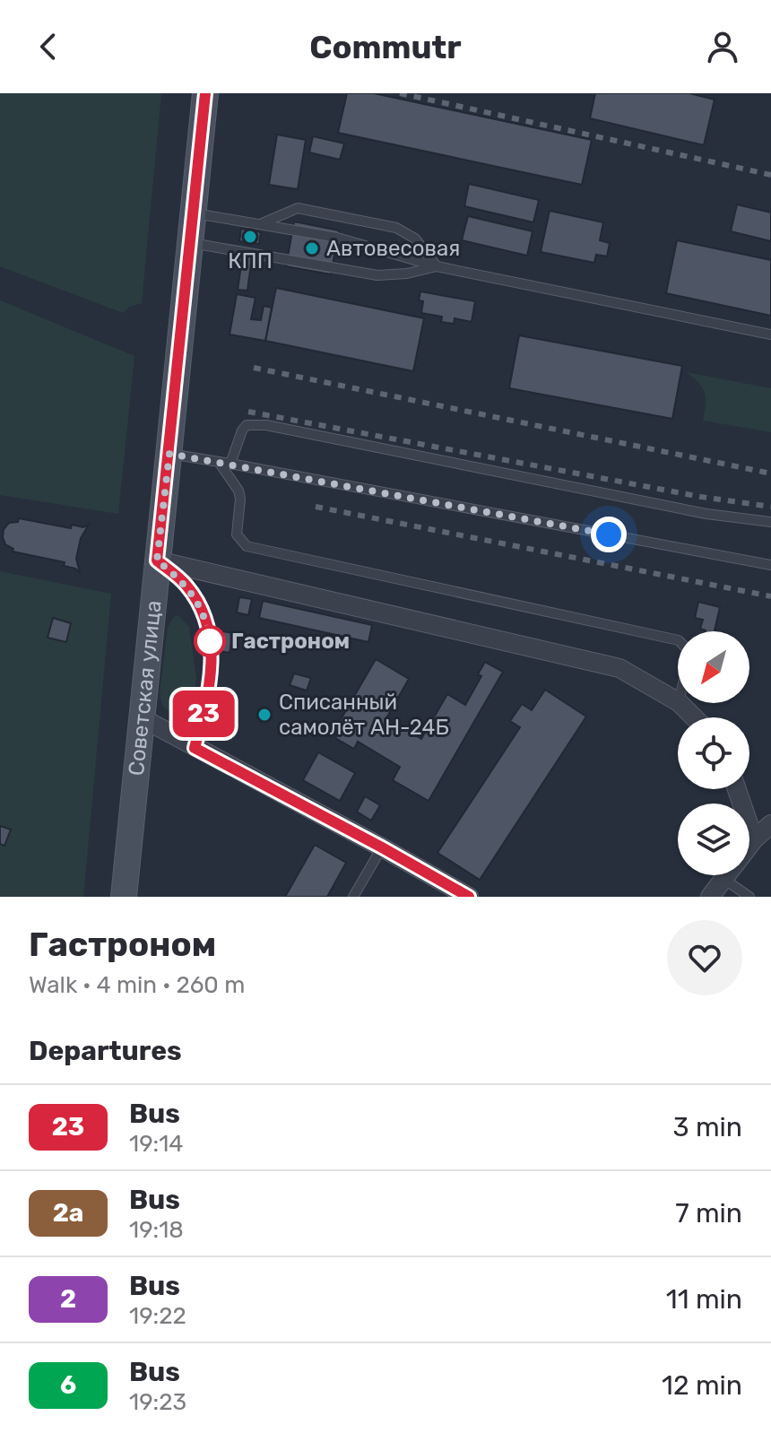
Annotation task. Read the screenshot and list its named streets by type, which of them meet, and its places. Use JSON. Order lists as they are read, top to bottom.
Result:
{
  "streets": {
    "main road": ["Советская улица"]
  },
  "places": [
    "КПП",
    "Автовесовая",
    "Гастроном",
    "Списанный самолёт АН-24Б"
  ],
  "lines": ["bus line 23"],
  "north": "bottom left",
  "page": {
    "header": "Commutr",
    "on_map": "23",
    "heading": [
      ["Гастроном", "Walk · 4 min · 260 m"],
      "Departures"
    ],
    "list": [
      {
        "mark": "23",
        "name": "Bus",
        "note": "19:14",
        "value": "3 min"
      },
      {
        "mark": "2а",
        "name": "Bus",
        "note": "19:18",
        "value": "7 min"
      },
      {
        "mark": "2",
        "name": "Bus",
        "note": "19:22",
        "value": "11 min"
      },
      {
        "mark": "6",
        "name": "Bus",
        "note": "19:23",
        "value": "12 min"
      }
    ]
  }
}
